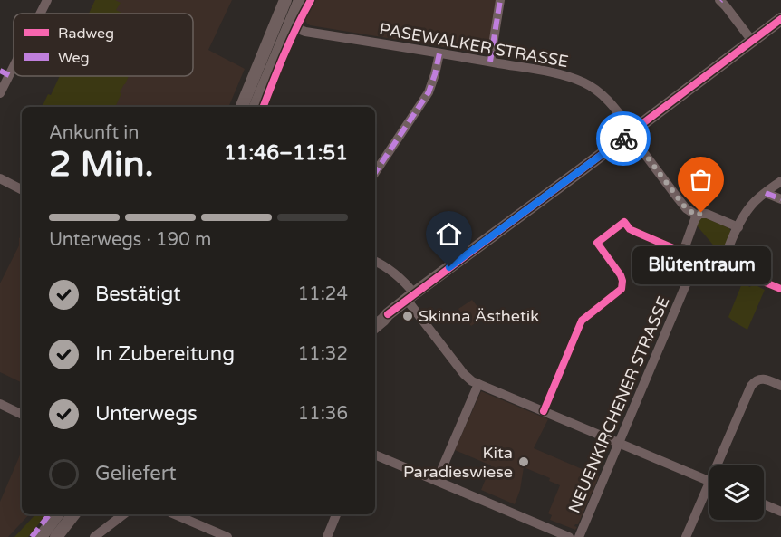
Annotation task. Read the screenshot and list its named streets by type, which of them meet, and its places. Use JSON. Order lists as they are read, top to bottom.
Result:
{
  "streets": {
    "street": ["PASEWALKER STRASSE", "NEUENKIRCHENER STRASSE"]
  },
  "places": ["Blütentraum", "Skinna Ästhetik", "Kita Paradieswiese"],
  "legend": ["Radweg", "Weg"],
  "page": {
    "heading": ["2 Min.", "Ankunft in", "11:46–11:51"],
    "bar": "Unterwegs · 190 m",
    "bubble": "Blütentraum",
    "list": [
      ["Bestätigt", "11:24"],
      ["In Zubereitung", "11:32"],
      ["Unterwegs", "11:36"],
      "Geliefert"
    ]
  }
}
